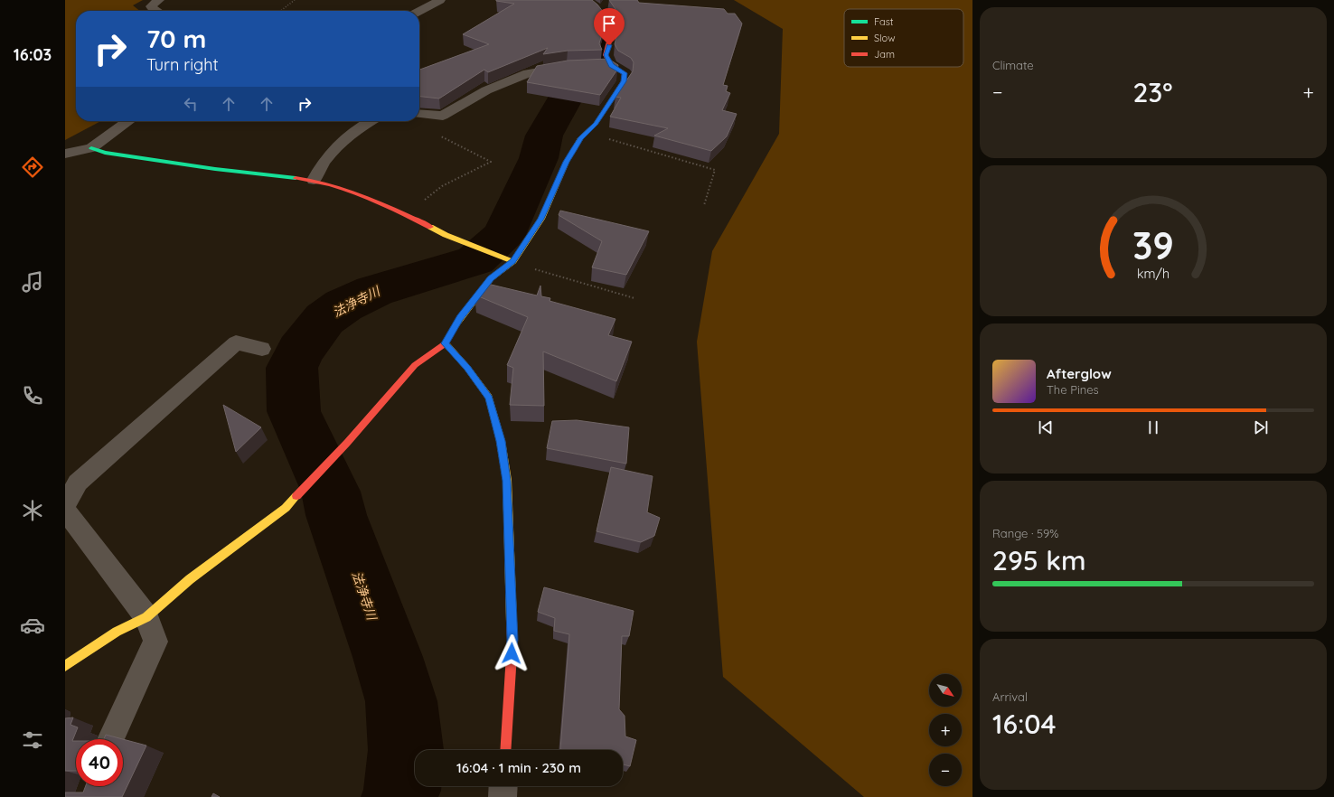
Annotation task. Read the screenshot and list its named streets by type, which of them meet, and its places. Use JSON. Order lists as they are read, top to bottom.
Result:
{
  "water": ["法浄寺川"],
  "legend": ["Fast", "Slow", "Jam"],
  "north": "bottom right",
  "page": {
    "tabs": "16:03",
    "tile": [
      "Climate",
      ["Range · 59%", "295 km"],
      ["Arrival", "16:04"]
    ],
    "turn": ["70 m", "Turn right"],
    "heat": ["−", "23°", "+"],
    "song": ["Afterglow", "The Pines"],
    "map_buttons": ["+", "−"],
    "limit": "40",
    "trip": "16:04 · 1 min · 230 m",
    "gauge": ["39", "km/h"]
  }
}
